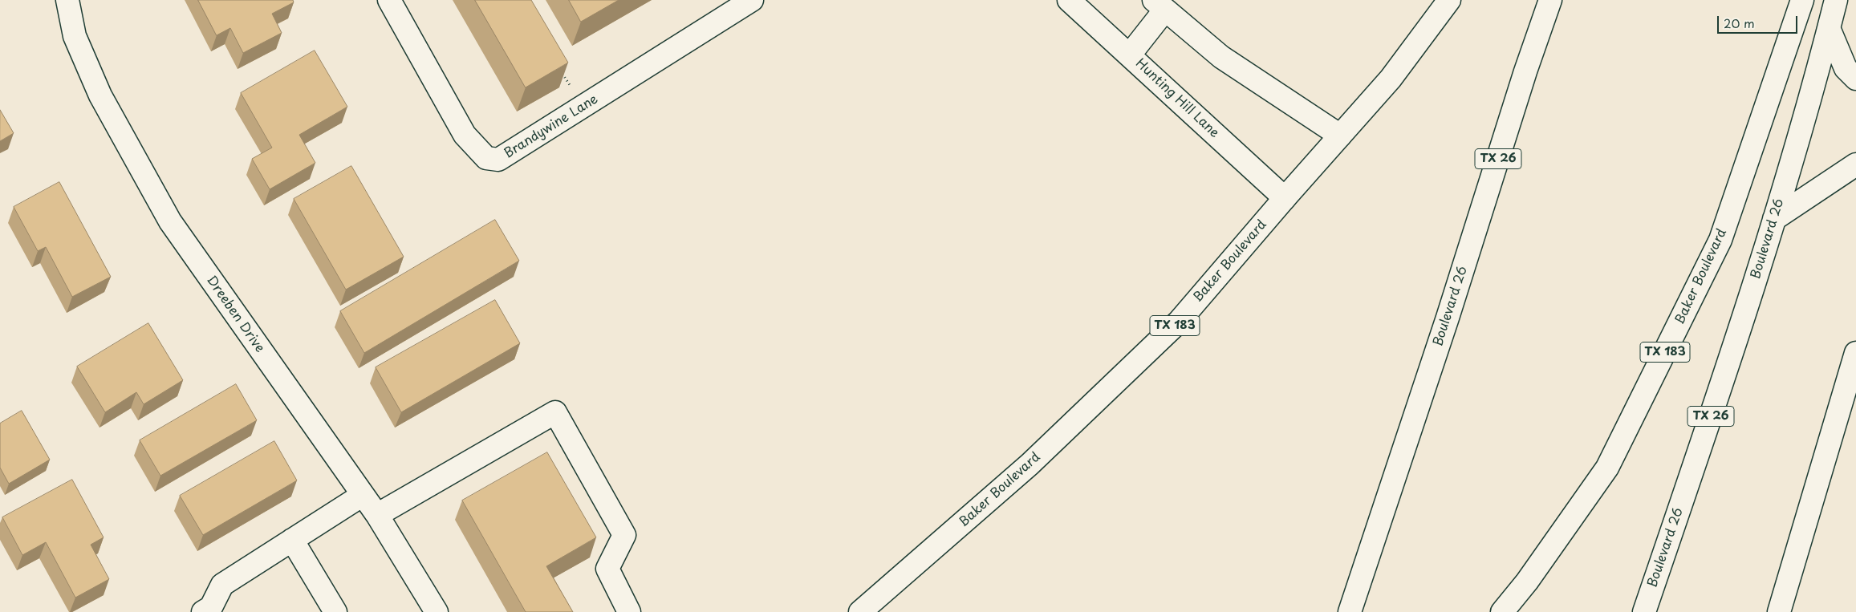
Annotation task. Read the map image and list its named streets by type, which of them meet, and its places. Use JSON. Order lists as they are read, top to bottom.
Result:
{
  "streets": {
    "main road": [
      "Hunting Hill Lane",
      "Brandywine Lane",
      "TX 26",
      "Boulevard 26",
      "Baker Boulevard",
      "Dreeben Drive",
      "TX 183"
    ]
  },
  "crossings": [
    ["Hunting Hill Lane", "Baker Boulevard"]
  ],
  "scale_bar": "20 m"
}
